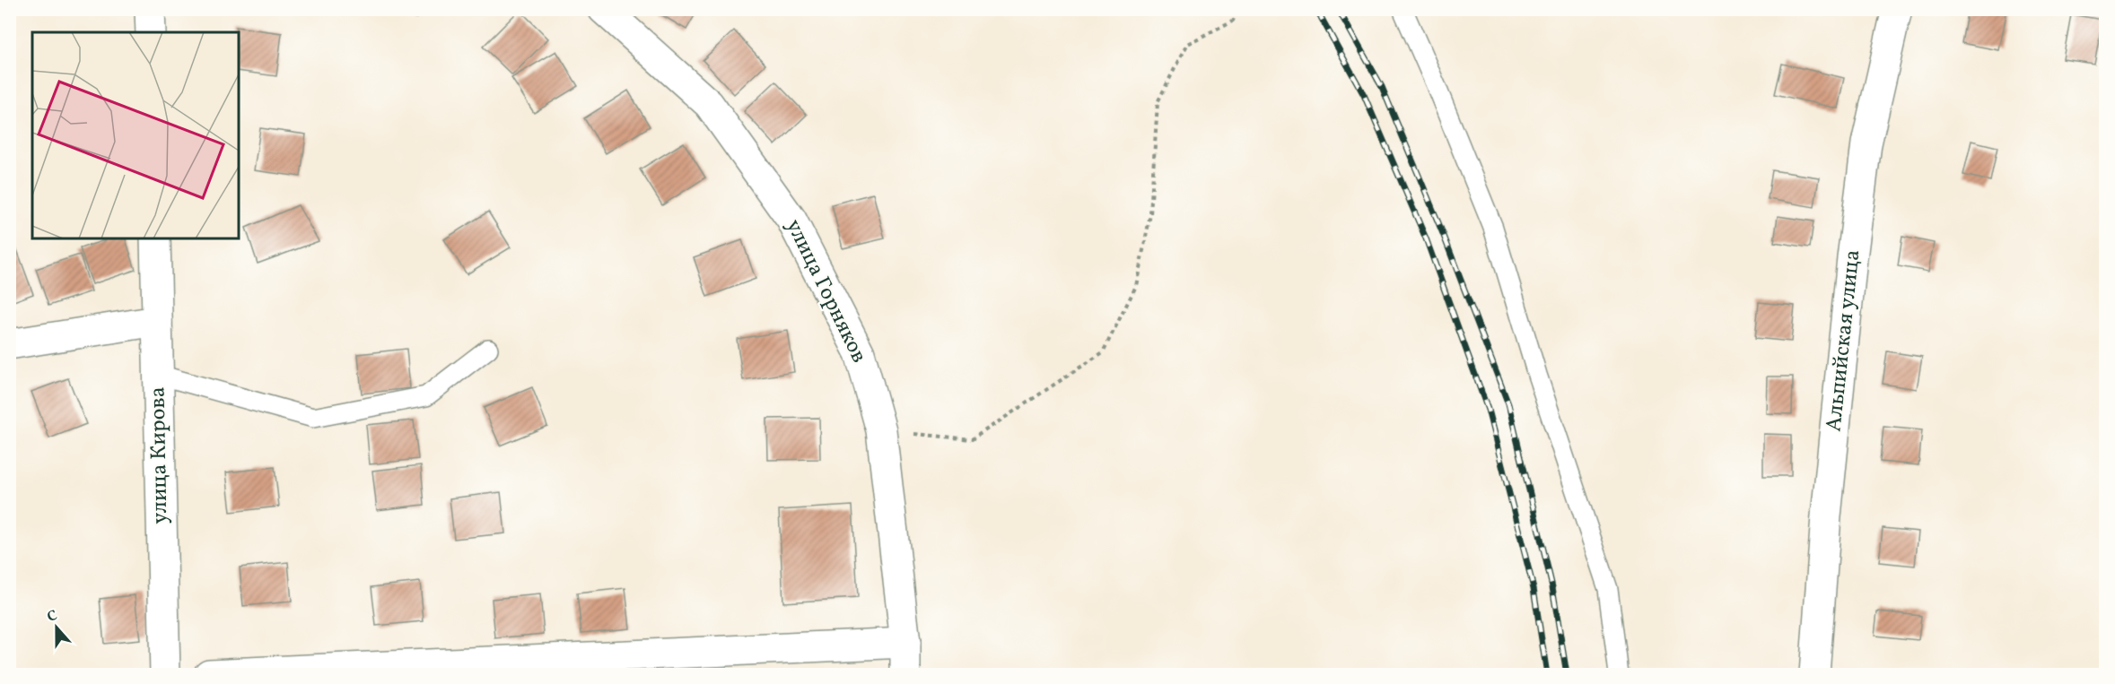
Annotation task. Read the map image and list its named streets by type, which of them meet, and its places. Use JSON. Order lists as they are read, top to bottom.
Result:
{
  "streets": {
    "street": ["улица Горняков", "Альпийская улица", "улица Кирова"]
  },
  "north": "top"
}
